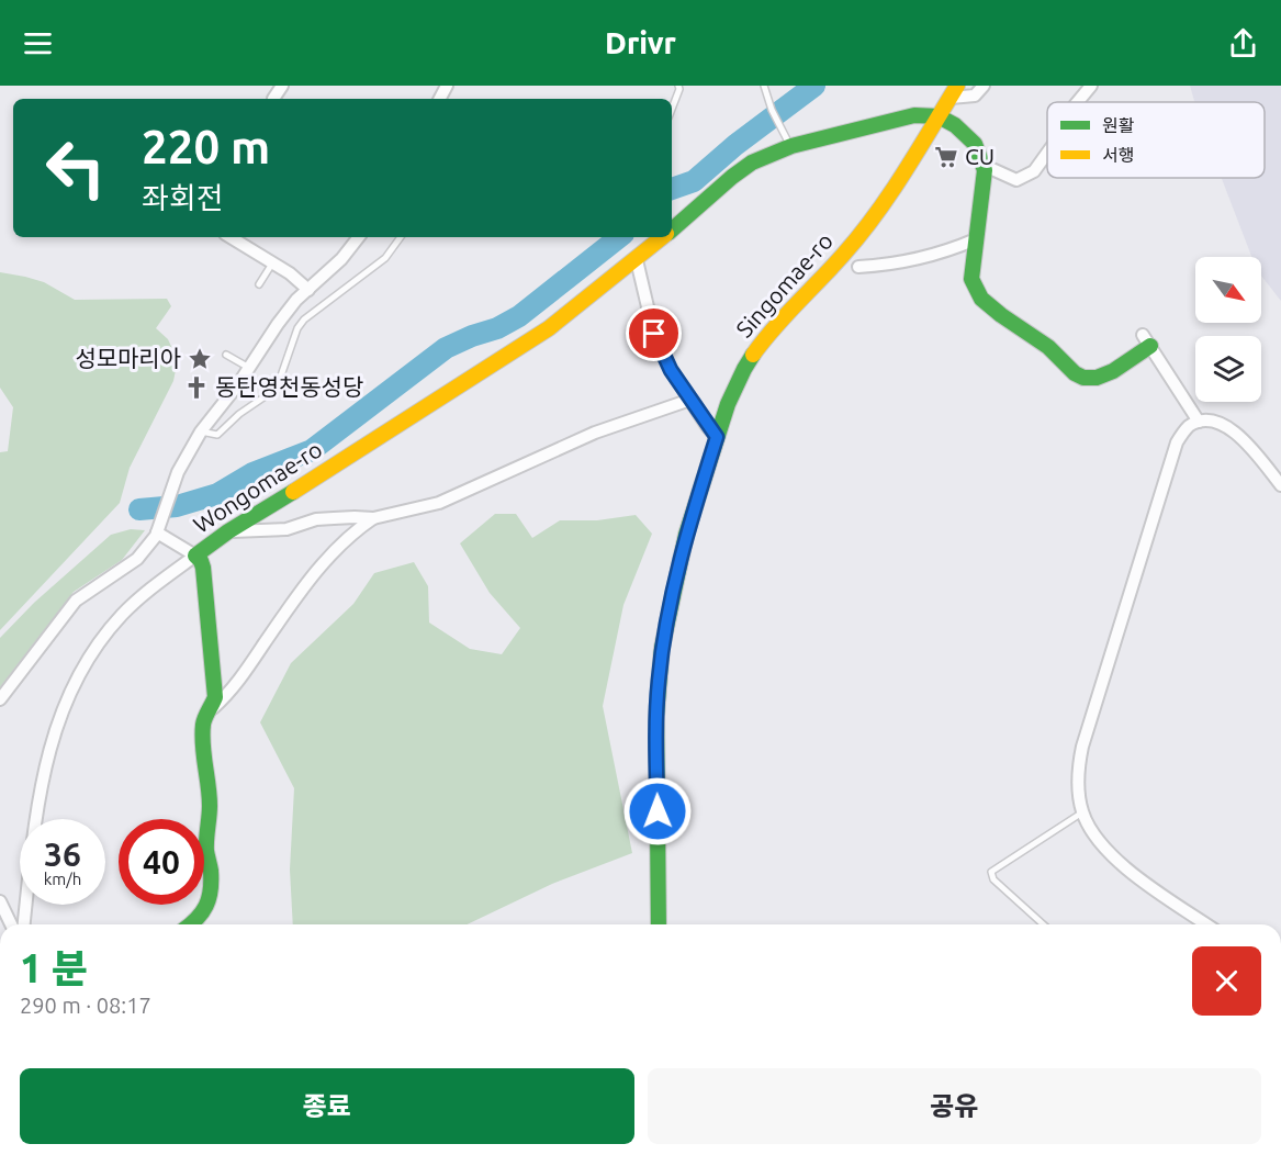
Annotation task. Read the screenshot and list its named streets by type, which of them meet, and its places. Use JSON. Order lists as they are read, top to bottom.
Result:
{
  "streets": {
    "street": ["Singomae-ro", "Wongomae-ro"]
  },
  "crossings": [
    ["Singomae-ro", "Wongomae-ro"]
  ],
  "places": {
    "supermarket": ["CU"],
    "place": ["성모마리아"],
    "church": ["동탄영천동성당"]
  },
  "legend": ["원활", "서행"],
  "north": "bottom right",
  "page": {
    "header": "Drivr",
    "turn": ["220 m", "좌회전"],
    "speed": "36 km/h",
    "limit": "40",
    "heading": ["1 분", "290 m · 08:17"],
    "buttons": ["종료", "공유"]
  }
}
